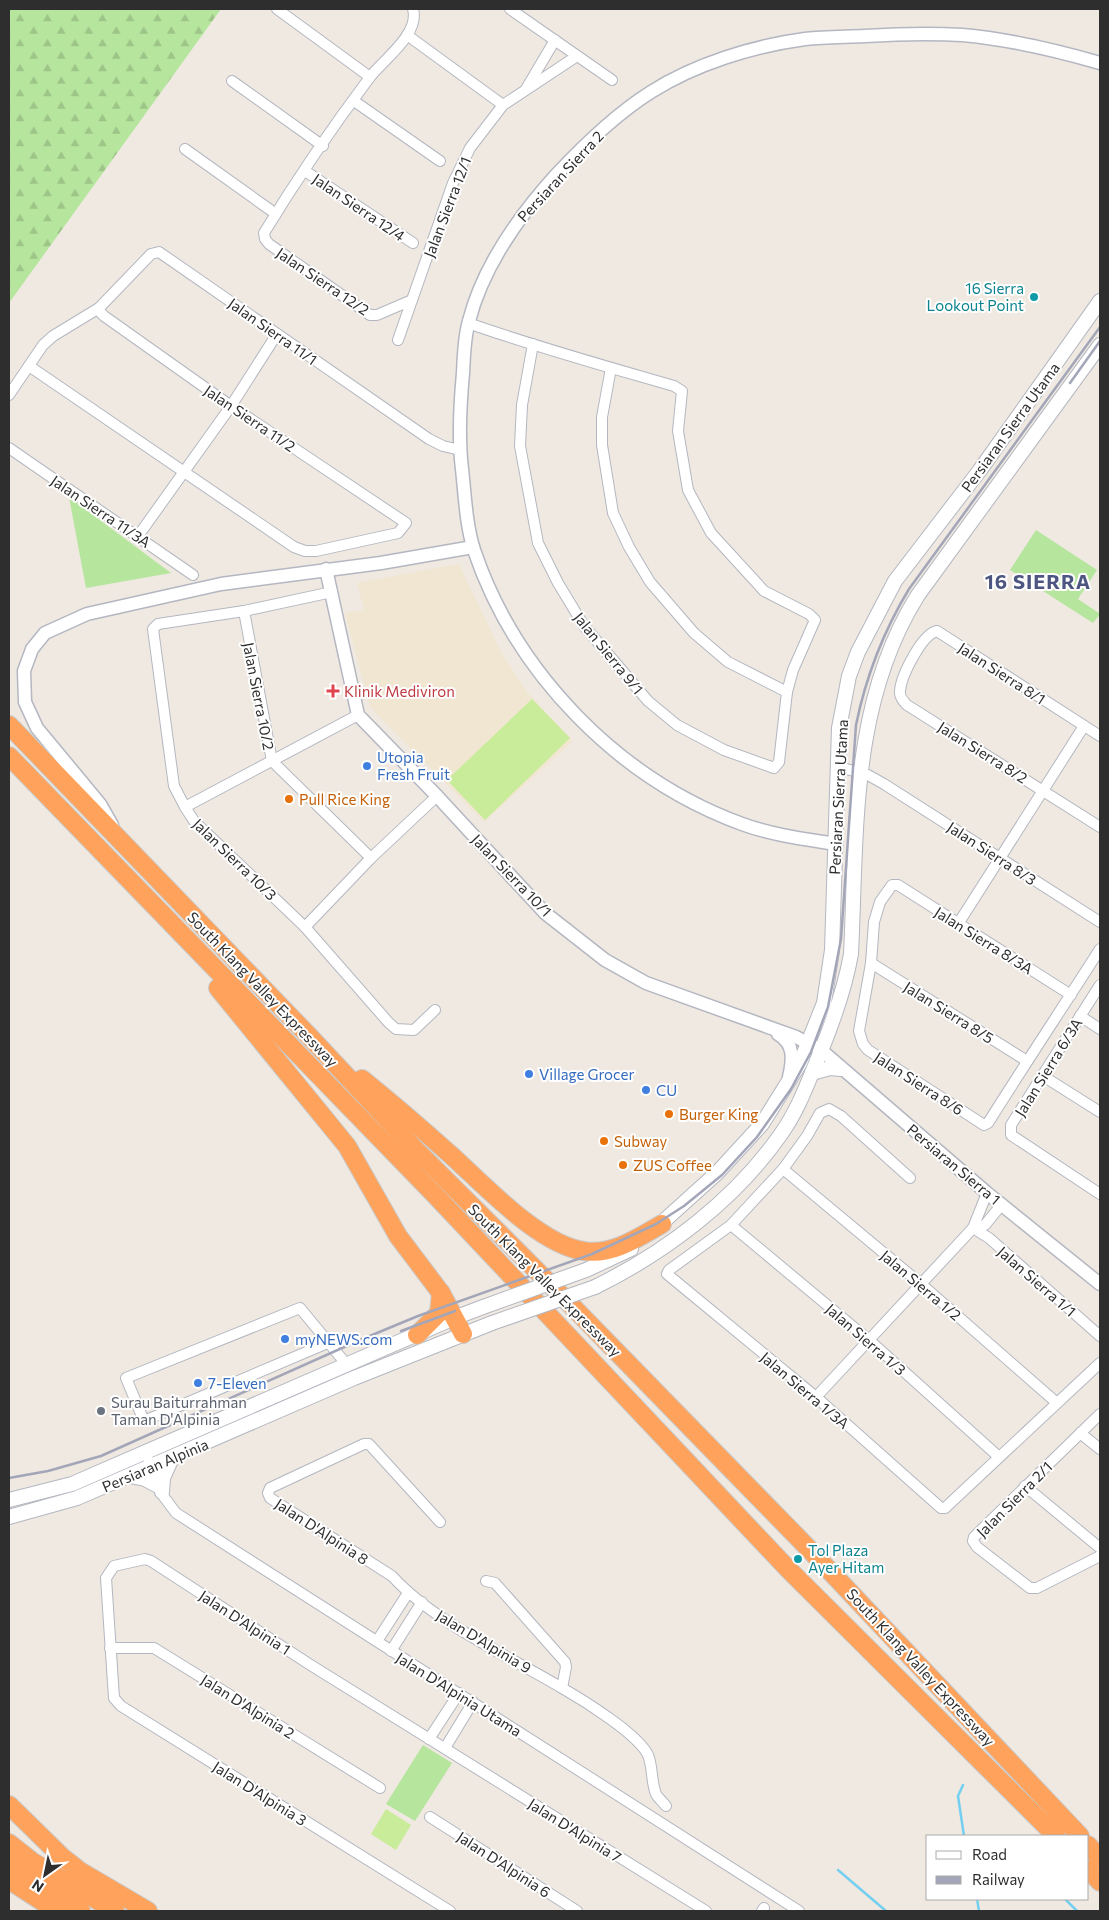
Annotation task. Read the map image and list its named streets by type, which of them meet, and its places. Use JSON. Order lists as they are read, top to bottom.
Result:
{
  "streets": {
    "highway": ["South Klang Valley Expressway"],
    "main road": ["Persiaran Sierra Utama", "Persiaran Alpinia"],
    "street": [
      "Persiaran Sierra 2",
      "Jalan Sierra 12/4",
      "Jalan Sierra 12/1",
      "Jalan Sierra 12/2",
      "Jalan Sierra 11/1",
      "Jalan Sierra 11/2",
      "Jalan Sierra 11/3A",
      "Jalan Sierra 9/1",
      "Jalan Sierra 8/1",
      "Jalan Sierra 10/2",
      "Jalan Sierra 8/2",
      "Jalan Sierra 8/3",
      "Jalan Sierra 10/3",
      "Jalan Sierra 10/1",
      "Jalan Sierra 8/3A",
      "Jalan Sierra 8/5",
      "Jalan Sierra 6/3A",
      "Jalan Sierra 8/6",
      "Persiaran Sierra 1",
      "Jalan Sierra 1/1",
      "Jalan Sierra 1/2",
      "Jalan Sierra 1/3",
      "Jalan Sierra 1/3A",
      "Jalan Sierra 2/1",
      "Jalan D'Alpinia 8",
      "Jalan D'Alpinia 1",
      "Jalan D'Alpinia 9",
      "Jalan D'Alpinia Utama",
      "Jalan D'Alpinia 2",
      "Jalan D'Alpinia 3",
      "Jalan D'Alpinia 7",
      "Jalan D'Alpinia 6"
    ]
  },
  "crossings": [
    ["Persiaran Sierra 2", "Jalan Sierra 11/1"],
    ["Persiaran Sierra 2", "Persiaran Sierra Utama"],
    ["Jalan Sierra 12/1", "Jalan Sierra 12/2"],
    ["Jalan Sierra 11/1", "Jalan Sierra 11/2"],
    ["Persiaran Sierra Utama", "Jalan Sierra 8/3"],
    ["Persiaran Sierra Utama", "Jalan Sierra 10/1"],
    ["Persiaran Sierra Utama", "Persiaran Sierra 1"],
    ["Persiaran Sierra Utama", "Persiaran Alpinia"],
    ["Jalan Sierra 8/1", "Jalan Sierra 8/2"],
    ["Jalan Sierra 10/2", "Jalan Sierra 10/3"],
    ["Jalan Sierra 10/1", "Persiaran Sierra 1"],
    ["Jalan Sierra 8/3A", "Jalan Sierra 8/5"],
    ["Jalan Sierra 8/3A", "Jalan Sierra 8/6"],
    ["Jalan Sierra 8/5", "Jalan Sierra 8/6"],
    ["Jalan Sierra 1/3", "Jalan Sierra 1/3A"],
    ["Persiaran Alpinia", "Jalan D'Alpinia Utama"],
    ["Jalan D'Alpinia 8", "Jalan D'Alpinia 9"],
    ["Jalan D'Alpinia 1", "Jalan D'Alpinia 2"],
    ["Jalan D'Alpinia 1", "Jalan D'Alpinia 3"],
    ["Jalan D'Alpinia 1", "Jalan D'Alpinia 7"],
    ["Jalan D'Alpinia 2", "Jalan D'Alpinia 3"]
  ],
  "districts": ["16 SIERRA"],
  "places": {
    "other": [
      "16 Sierra Lookout Point",
      "Utopia Fresh Fruit",
      "Pull Rice King",
      "Village Grocer",
      "CU",
      "Burger King",
      "Subway",
      "ZUS Coffee",
      "myNEWS.com",
      "7-Eleven",
      "Surau Baiturrahman Taman D'Alpinia",
      "Tol Plaza Ayer Hitam"
    ],
    "health": ["Klinik Mediviron"]
  },
  "legend": ["Road", "Railway"],
  "north": "bottom left"
}
